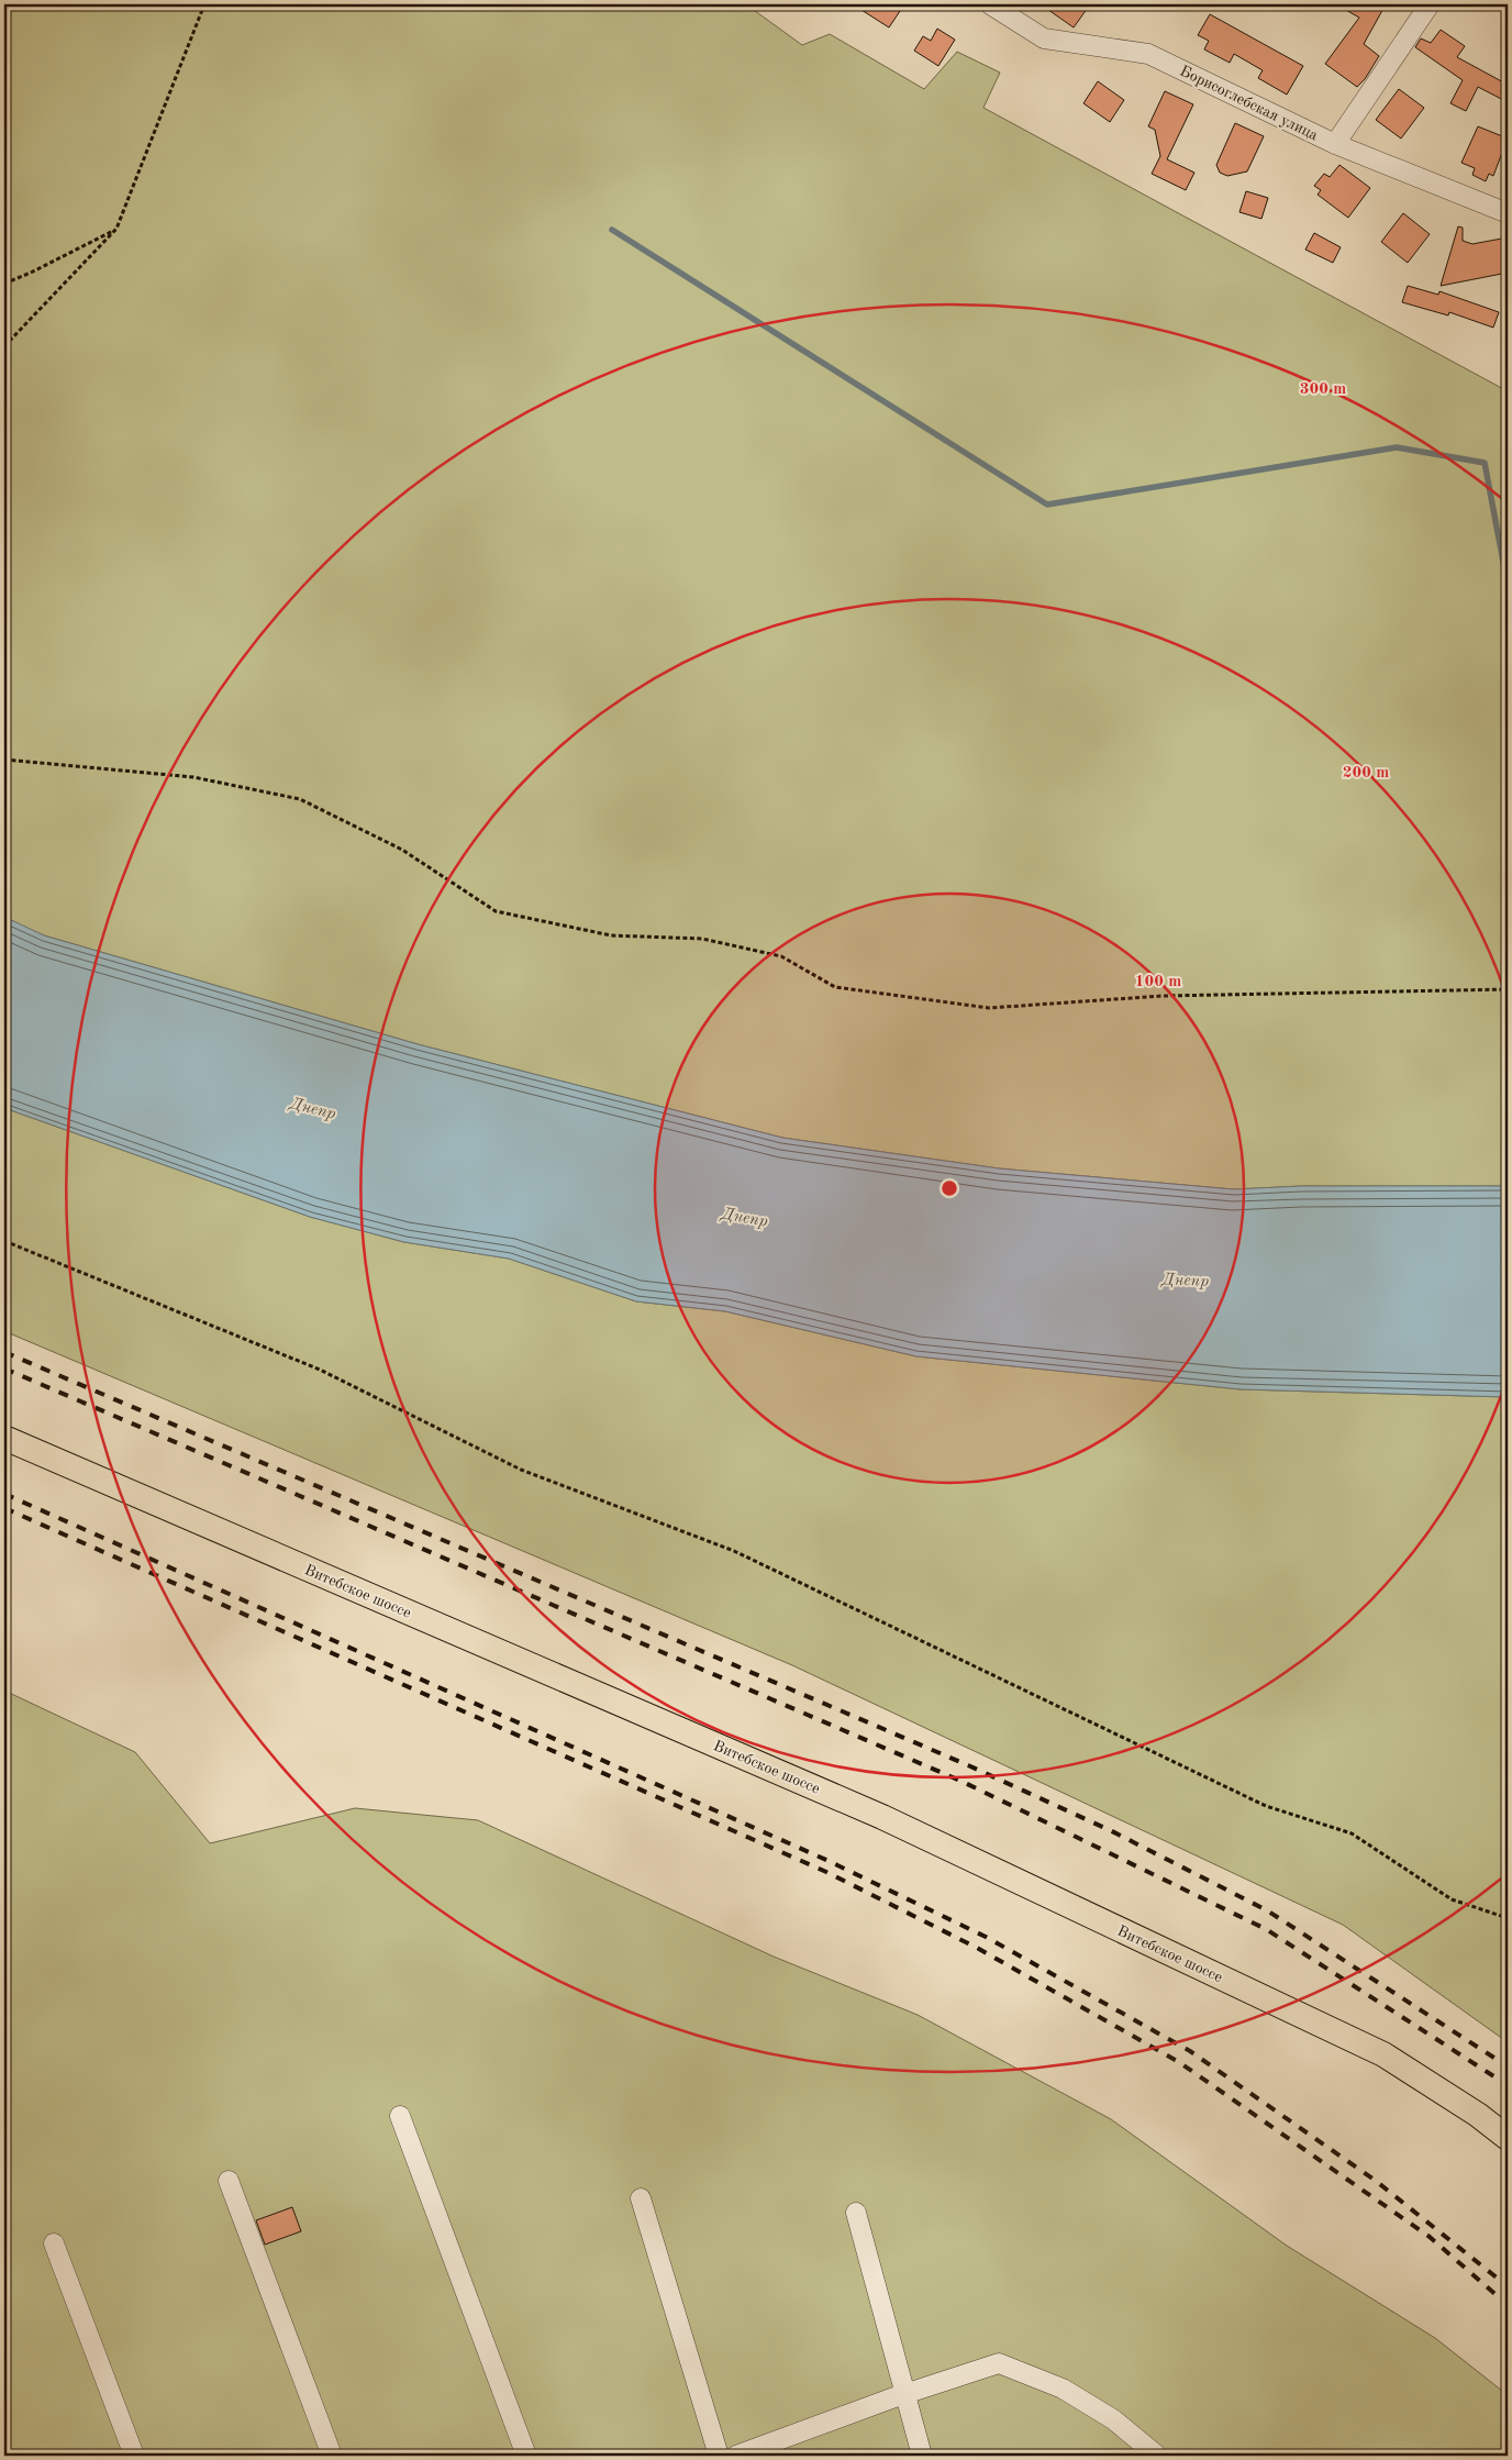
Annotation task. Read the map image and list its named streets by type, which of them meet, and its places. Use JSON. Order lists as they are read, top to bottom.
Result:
{
  "streets": {
    "main road": ["Витебское шоссе"],
    "street": ["Борисоглебская улица"]
  },
  "water": ["Днепр"],
  "rings": ["300 m", "200 m", "100 m"]
}
